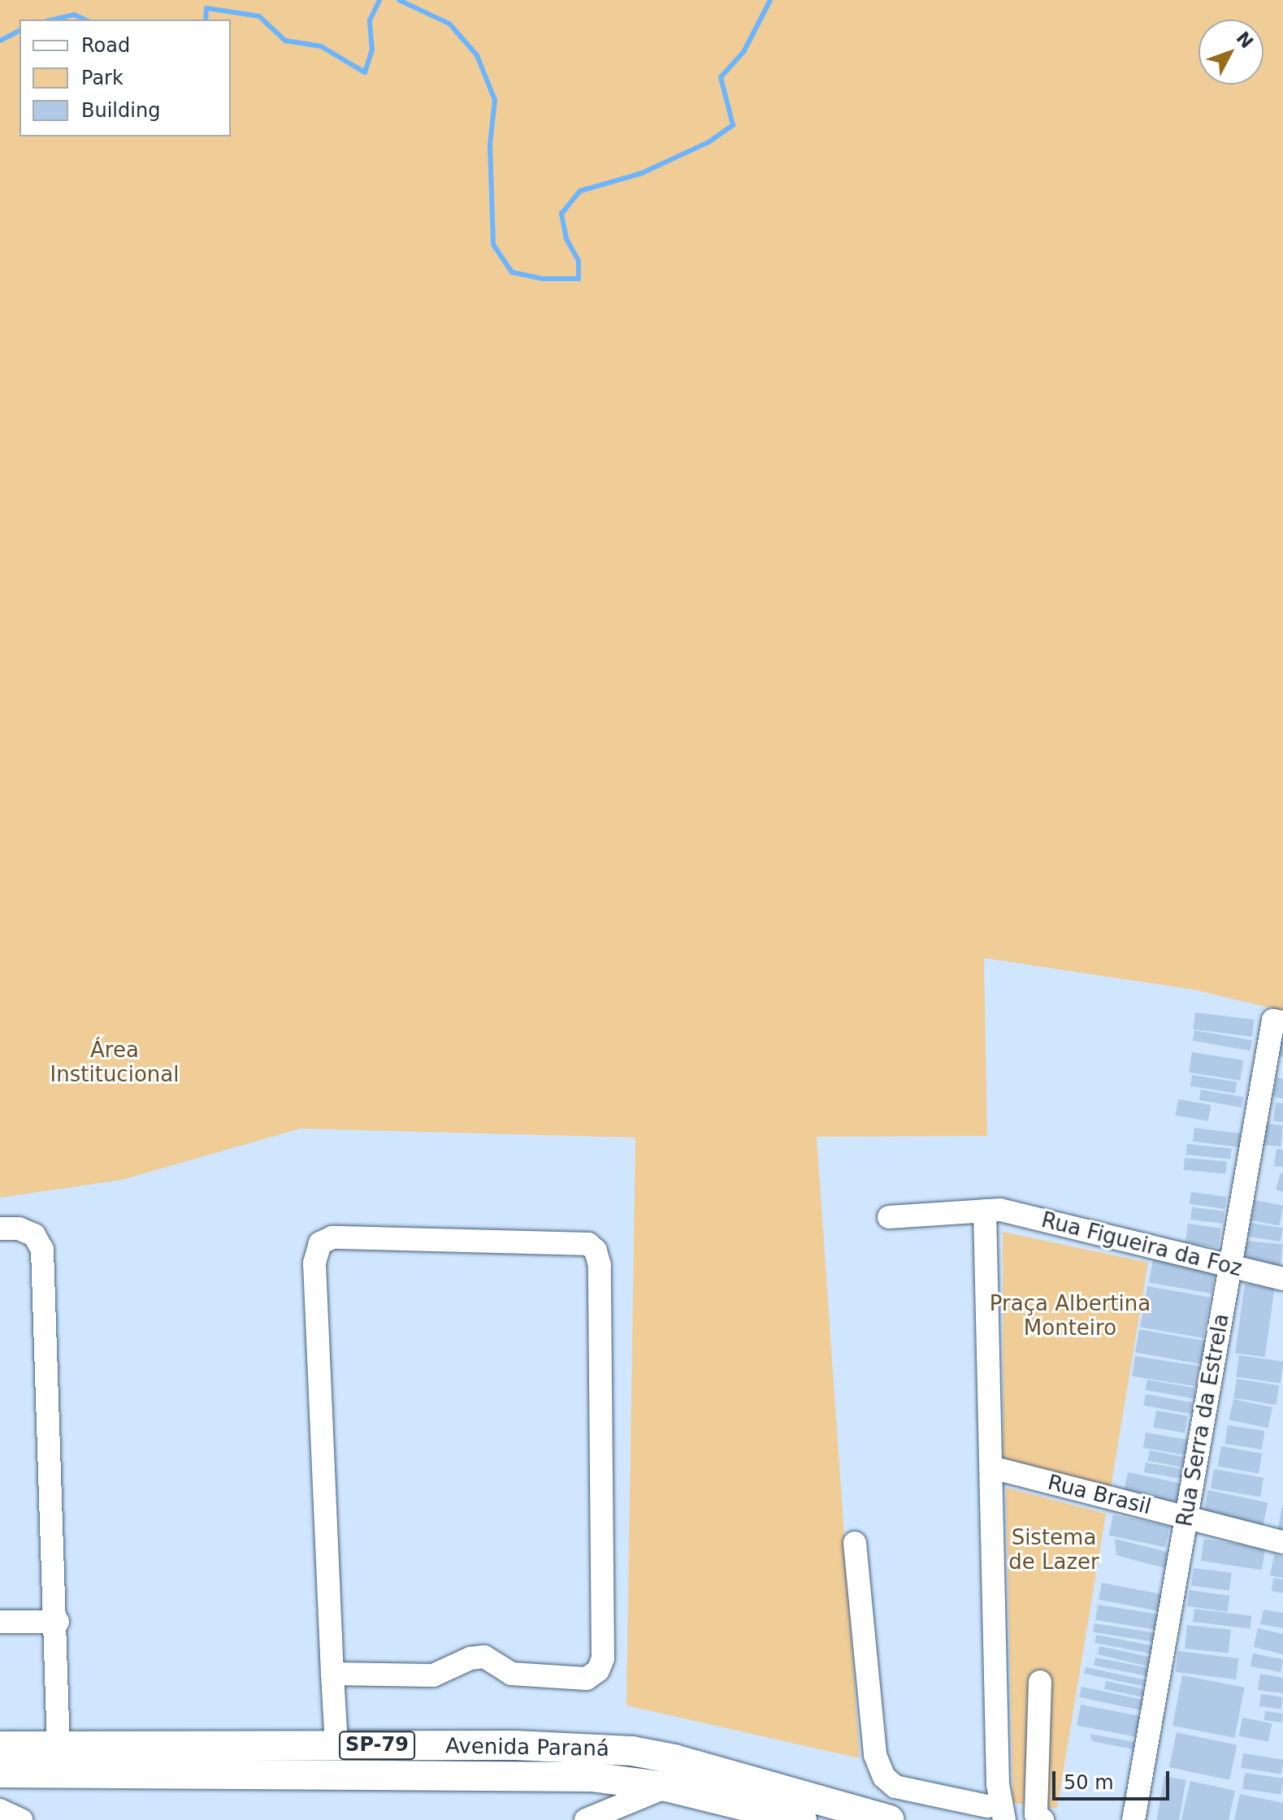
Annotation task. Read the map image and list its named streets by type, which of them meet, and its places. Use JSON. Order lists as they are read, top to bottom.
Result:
{
  "streets": {
    "main road": ["SP-79", "Avenida Paraná"],
    "street": ["Rua Figueira da Foz", "Rua Serra da Estrela", "Rua Brasil"]
  },
  "crossings": [
    ["Rua Figueira da Foz", "Rua Serra da Estrela"],
    ["Rua Serra da Estrela", "Rua Brasil"]
  ],
  "parks": ["Área Institucional", "Praça Albertina Monteiro", "Sistema de Lazer"],
  "legend": ["Road", "Park", "Building"],
  "scale_bar": "50 m",
  "north": "top right"
}
